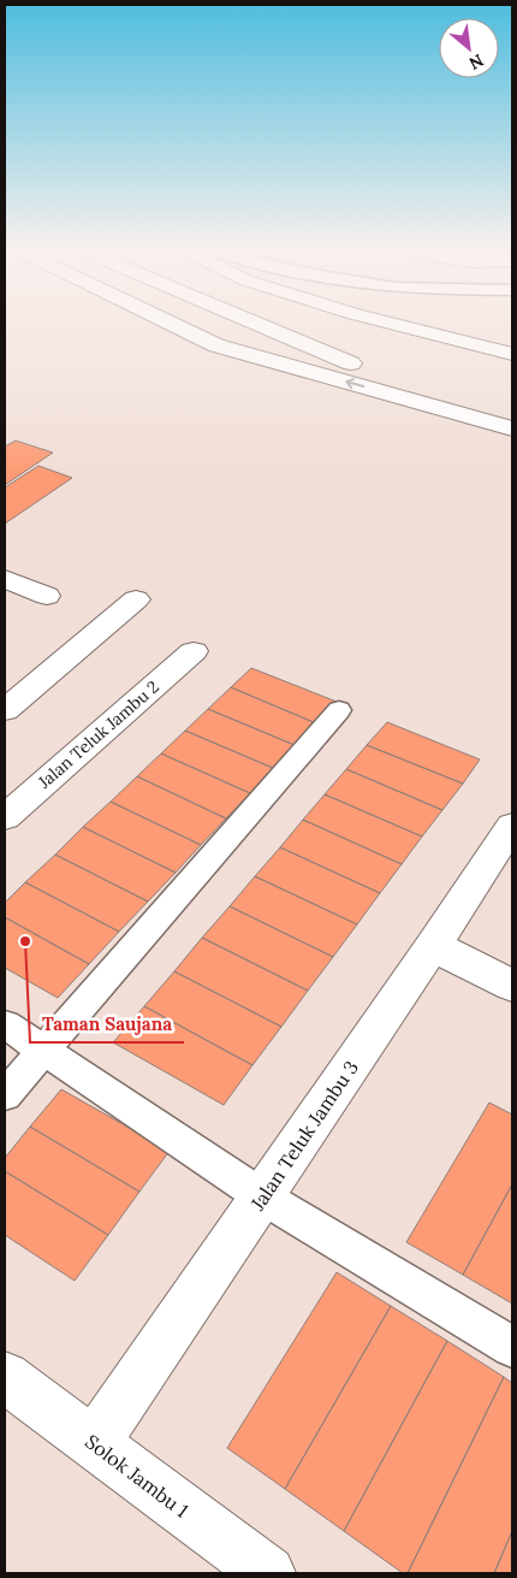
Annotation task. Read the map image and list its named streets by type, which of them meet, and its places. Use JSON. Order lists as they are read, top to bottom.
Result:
{
  "streets": {
    "main road": ["Jalan Teluk Jambu 2", "Jalan Teluk Jambu 3", "Solok Jambu 1"]
  },
  "crossings": [
    ["Jalan Teluk Jambu 3", "Solok Jambu 1"]
  ],
  "places": ["Taman Saujana"],
  "north": "bottom right"
}
